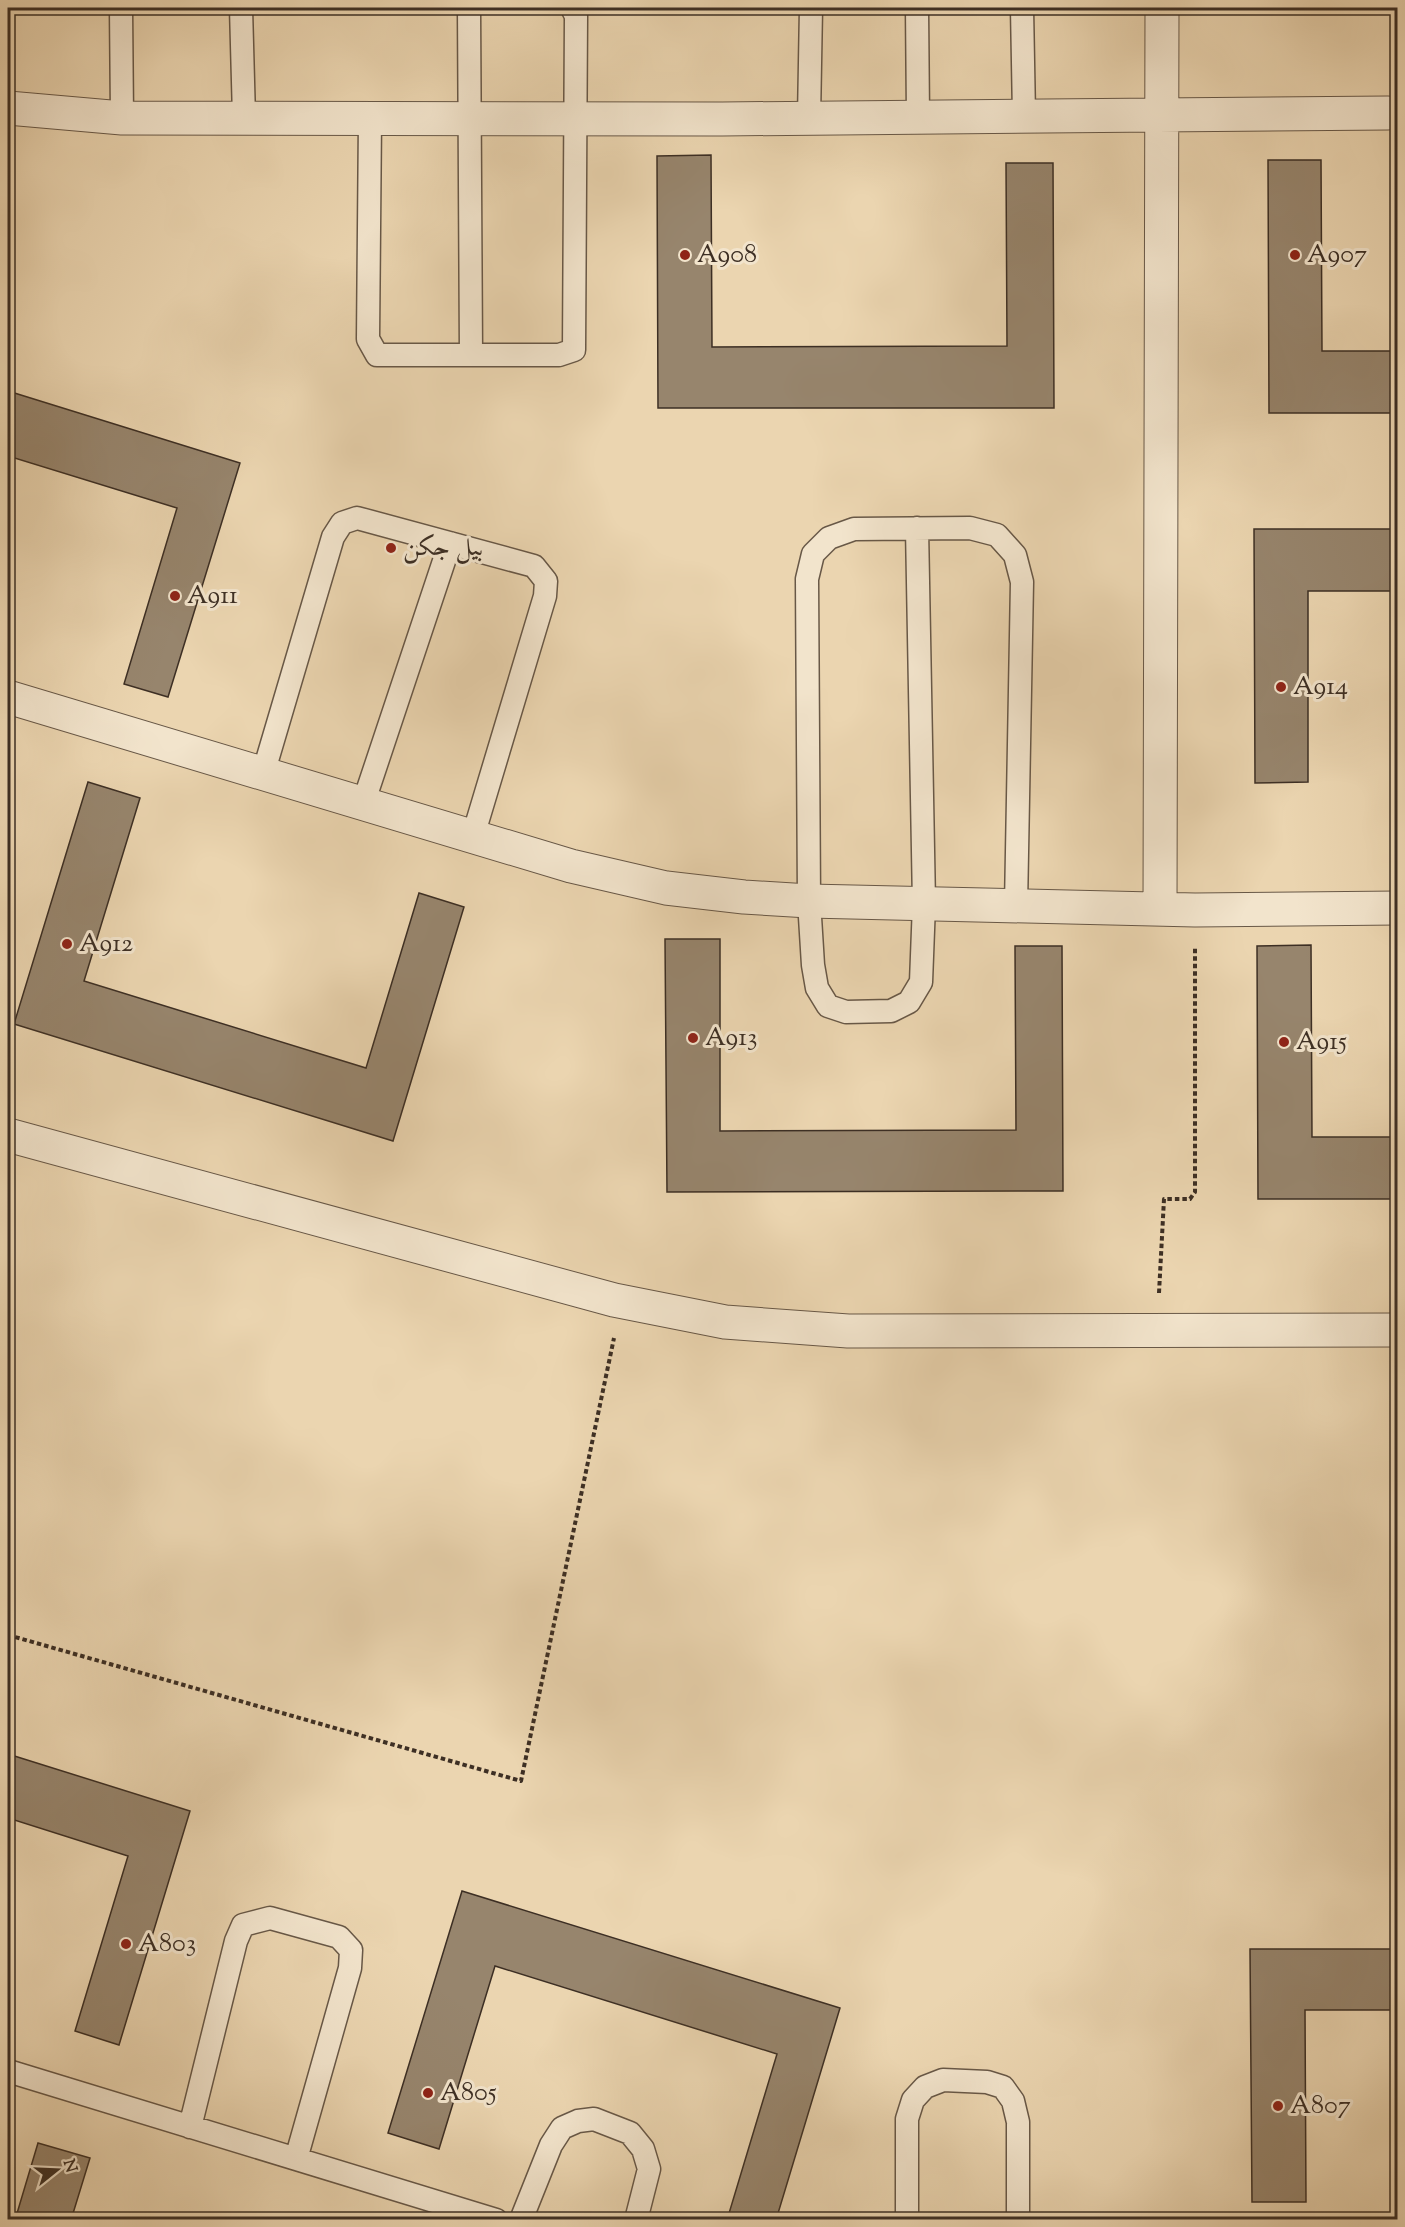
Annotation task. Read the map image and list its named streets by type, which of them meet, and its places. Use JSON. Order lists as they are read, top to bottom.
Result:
{
  "places": [
    "A908",
    "A907",
    "بيل جكن",
    "A911",
    "A914",
    "A912",
    "A913",
    "A915",
    "A803",
    "A805",
    "A807"
  ],
  "north": "right"
}
